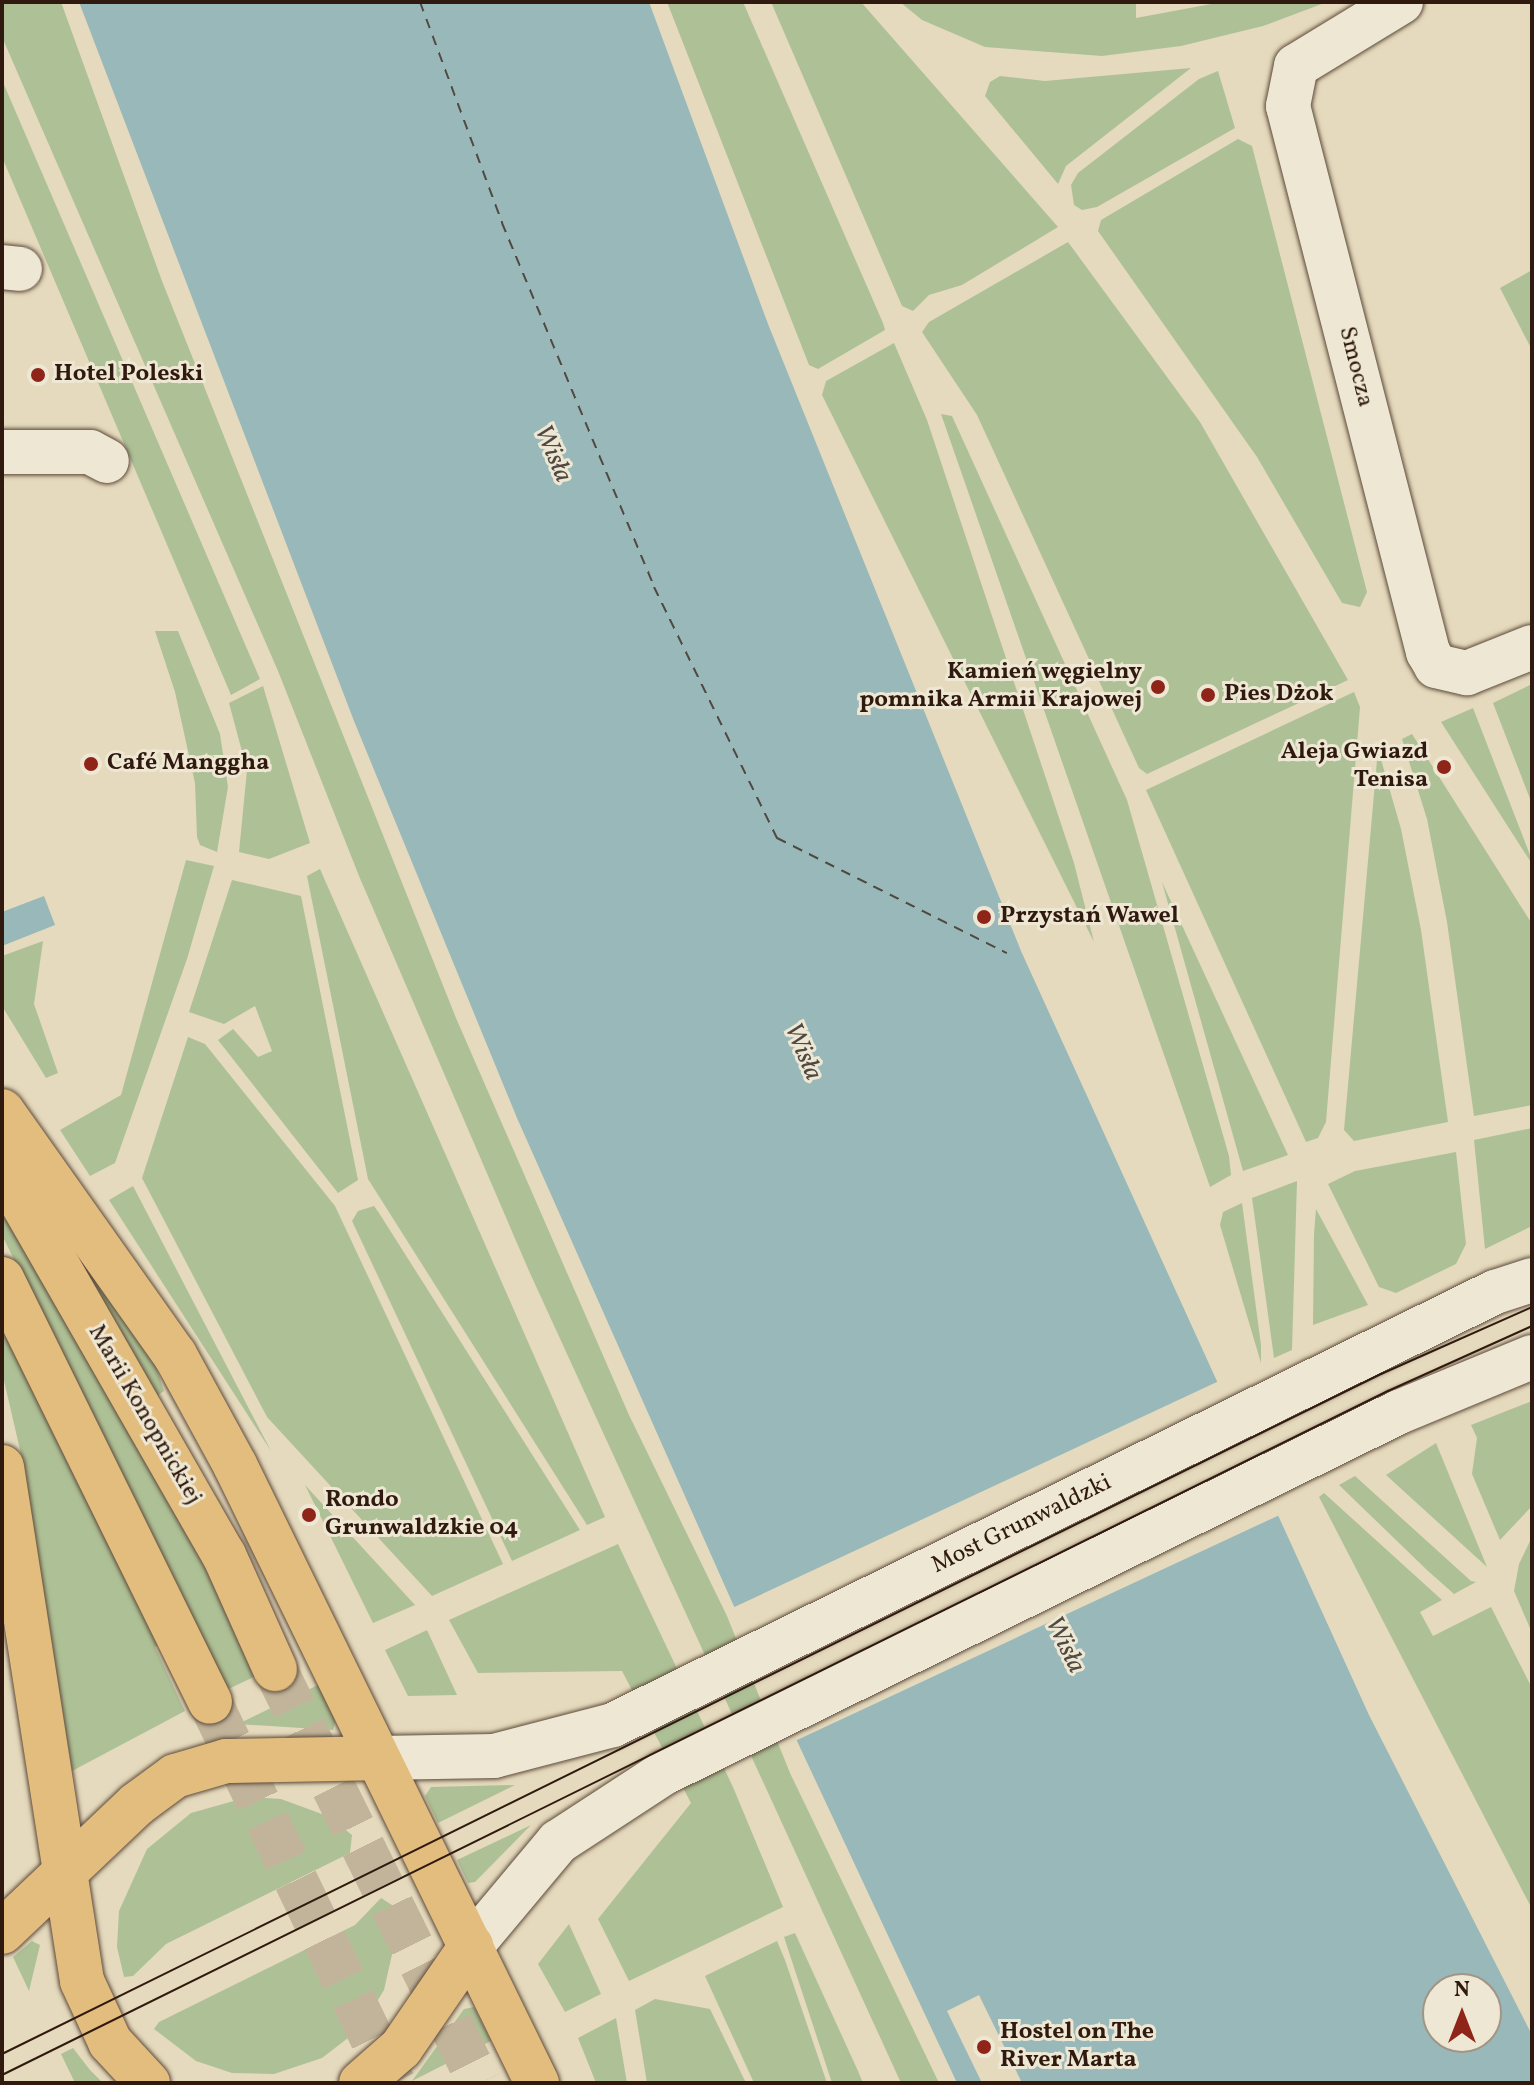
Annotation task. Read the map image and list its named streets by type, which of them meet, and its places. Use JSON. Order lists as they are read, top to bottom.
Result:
{
  "streets": {
    "main road": ["Marii Konopnickiej"],
    "street": ["Smocza", "Most Grunwaldzki"]
  },
  "water": ["Wisła"],
  "places": [
    "Hotel Poleski",
    "Kamień węgielny pomnika Armii Krajowej",
    "Pies Dżok",
    "Café Manggha",
    "Aleja Gwiazd Tenisa",
    "Przystań Wawel",
    "Rondo Grunwaldzkie 04",
    "Hostel on The River Marta"
  ],
  "north": "top"
}
